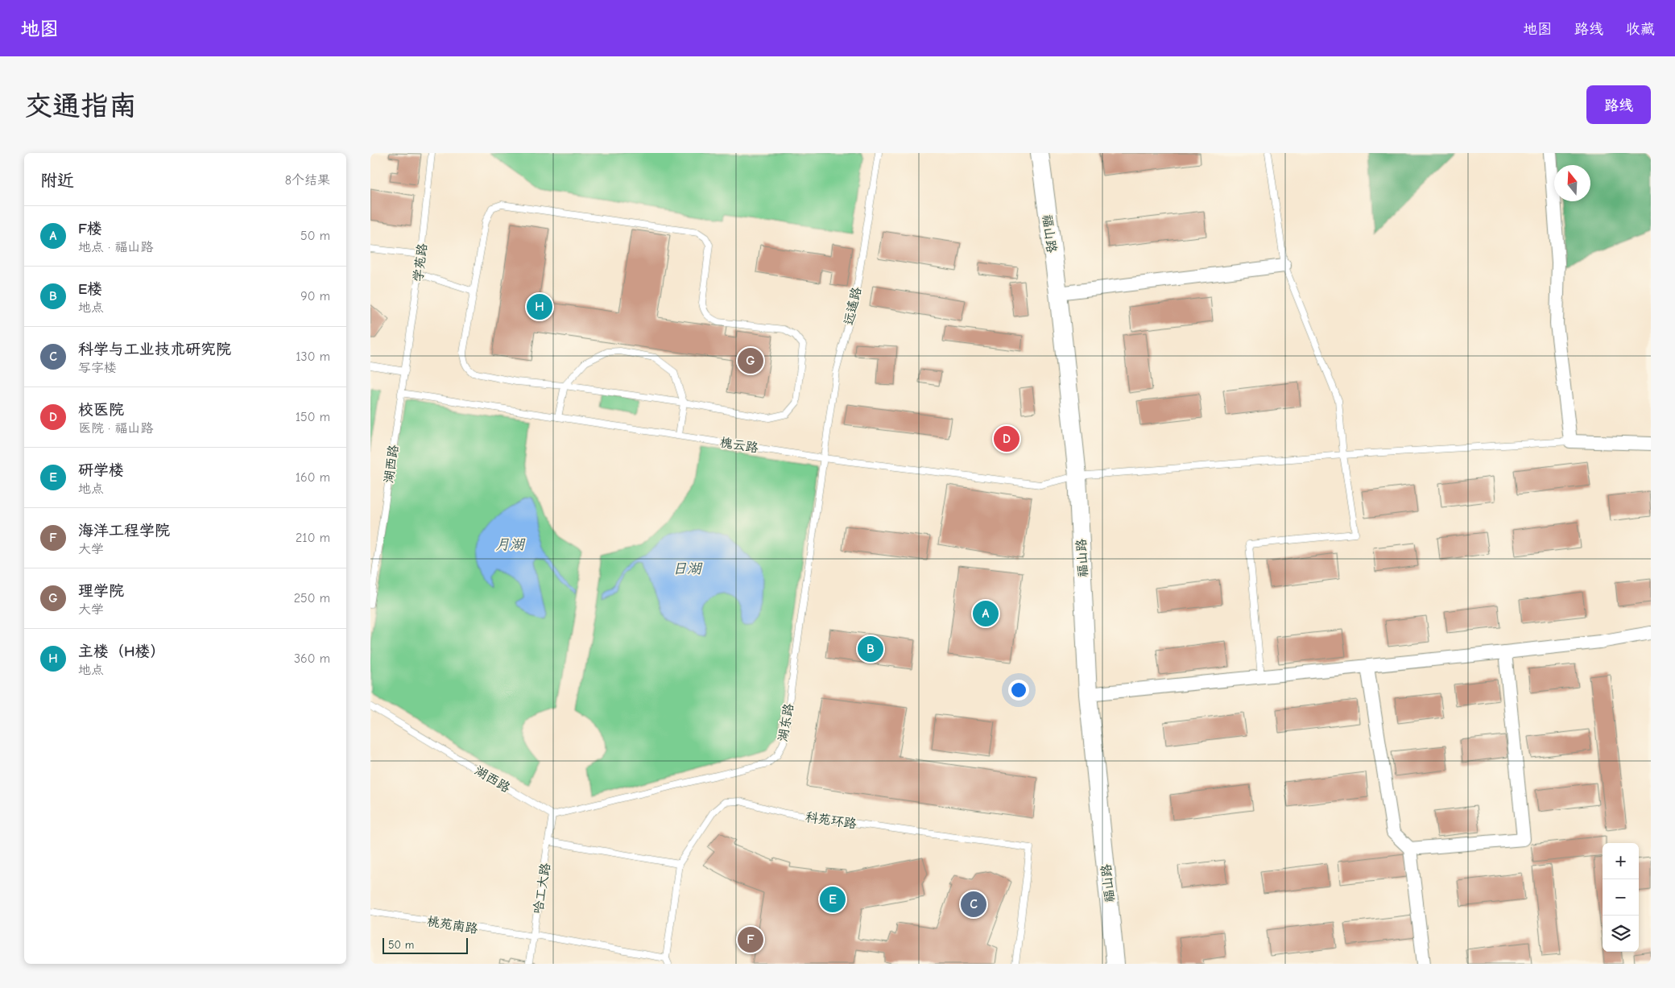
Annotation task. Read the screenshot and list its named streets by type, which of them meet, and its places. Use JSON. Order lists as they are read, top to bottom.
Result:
{
  "streets": {
    "main road": ["福山路"],
    "lane": [
      "学苑路",
      "远遥路",
      "槐云路",
      "湖西路",
      "湖东路",
      "科苑环路",
      "哈工大路",
      "桃苑南路"
    ]
  },
  "crossings": [
    ["福山路", "槐云路"],
    ["学苑路", "湖西路"],
    ["远遥路", "槐云路"],
    ["远遥路", "湖东路"],
    ["槐云路", "湖西路"],
    ["槐云路", "湖东路"],
    ["湖西路", "湖东路"],
    ["湖西路", "哈工大路"],
    ["湖东路", "哈工大路"],
    ["哈工大路", "桃苑南路"]
  ],
  "water": ["月湖", "日湖"],
  "scale_bar": "50 m",
  "north": "top",
  "page": {
    "header": "地图",
    "nav": ["地图", "路线", "收藏"],
    "buttons": "路线",
    "title": "交通指南",
    "heading": ["附近", "8个结果"],
    "list": [
      {
        "mark": "A",
        "name": "F楼",
        "note": "地点 · 福山路",
        "value": "50 m"
      },
      {
        "mark": "B",
        "name": "E楼",
        "note": "地点",
        "value": "90 m"
      },
      {
        "mark": "C",
        "name": "科学与工业技术研究院",
        "note": "写字楼",
        "value": "130 m"
      },
      {
        "mark": "D",
        "name": "校医院",
        "note": "医院 · 福山路",
        "value": "150 m"
      },
      {
        "mark": "E",
        "name": "研学楼",
        "note": "地点",
        "value": "160 m"
      },
      {
        "mark": "F",
        "name": "海洋工程学院",
        "note": "大学",
        "value": "210 m"
      },
      {
        "mark": "G",
        "name": "理学院",
        "note": "大学",
        "value": "250 m"
      },
      {
        "mark": "H",
        "name": "主楼（H楼）",
        "note": "地点",
        "value": "360 m"
      }
    ],
    "pins": [
      "H",
      "G",
      "D",
      "A",
      "B",
      "E",
      "C",
      "F"
    ],
    "map_buttons": ["+", "−"],
    "scale": "50 m"
  }
}
